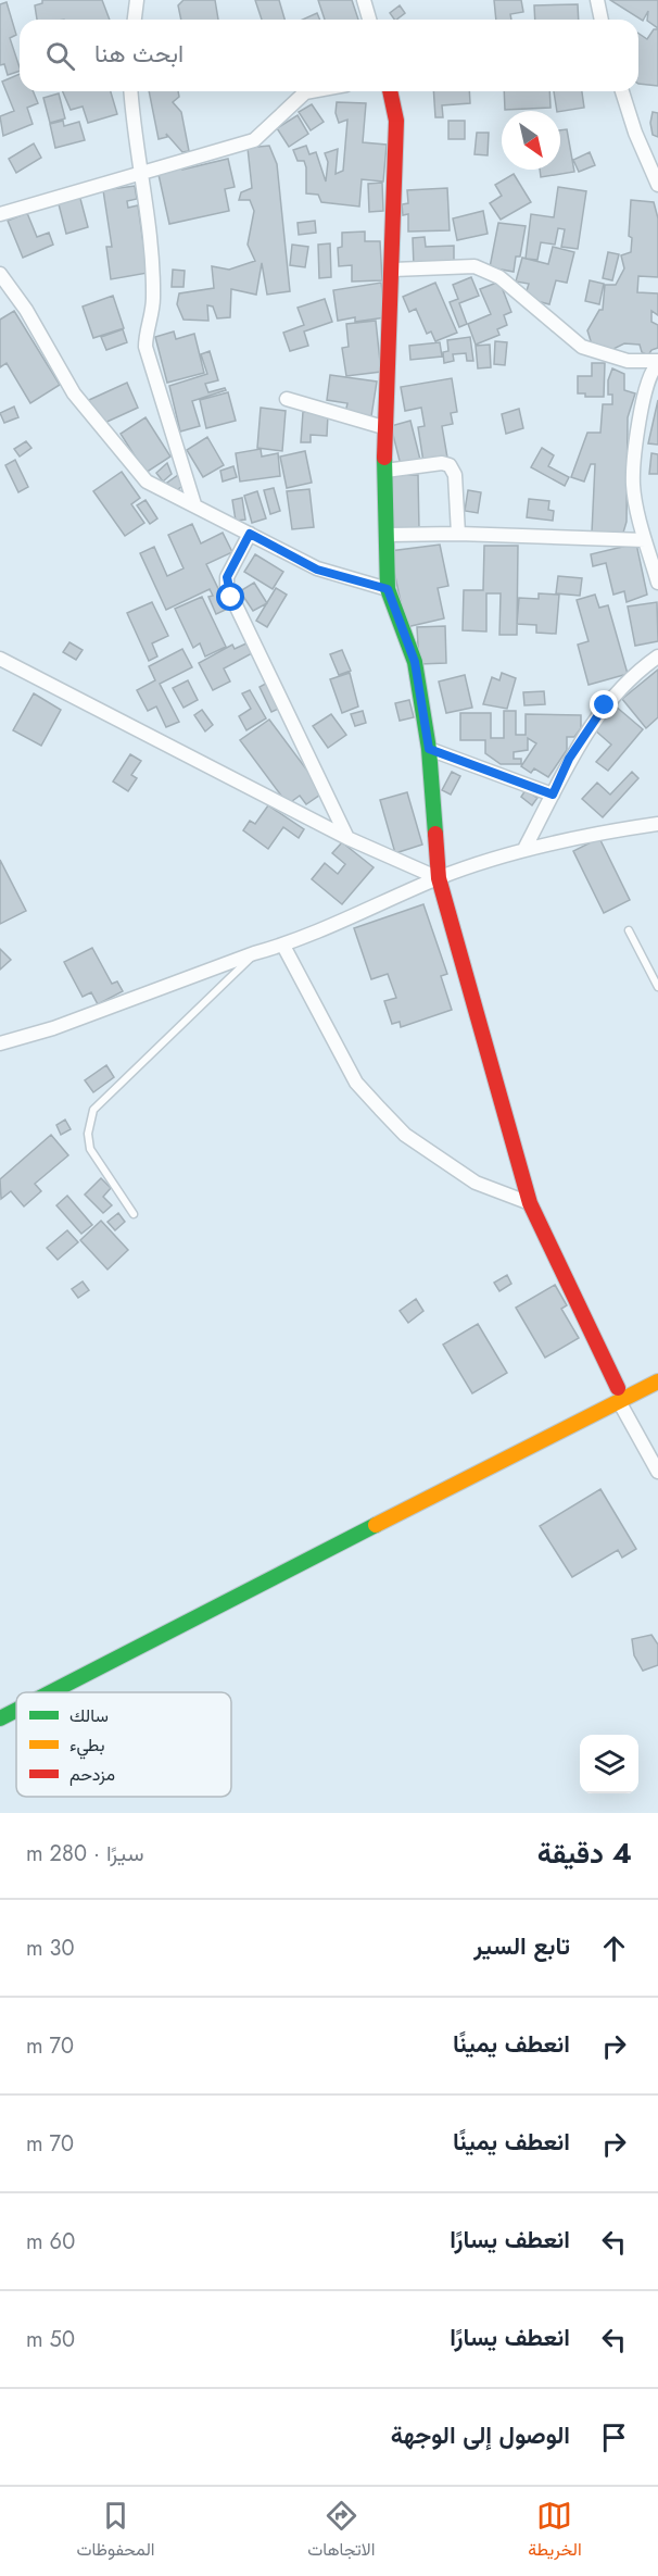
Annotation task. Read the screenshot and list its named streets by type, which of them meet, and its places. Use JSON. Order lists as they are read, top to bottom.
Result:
{
  "legend": ["سالك", "بطيء", "مزدحم"],
  "north": "bottom right",
  "page": {
    "search": "ابحث هنا",
    "heading": ["4 دقيقة", "سيرًا · 280 m"],
    "list": [
      ["تابع السير", "30 m"],
      ["انعطف يمينًا", "70 m"],
      ["انعطف يمينًا", "70 m"],
      ["انعطف يسارًا", "60 m"],
      ["انعطف يسارًا", "50 m"],
      "الوصول إلى الوجهة"
    ],
    "nav": ["الخريطة", "الاتجاهات", "المحفوظات"]
  }
}
